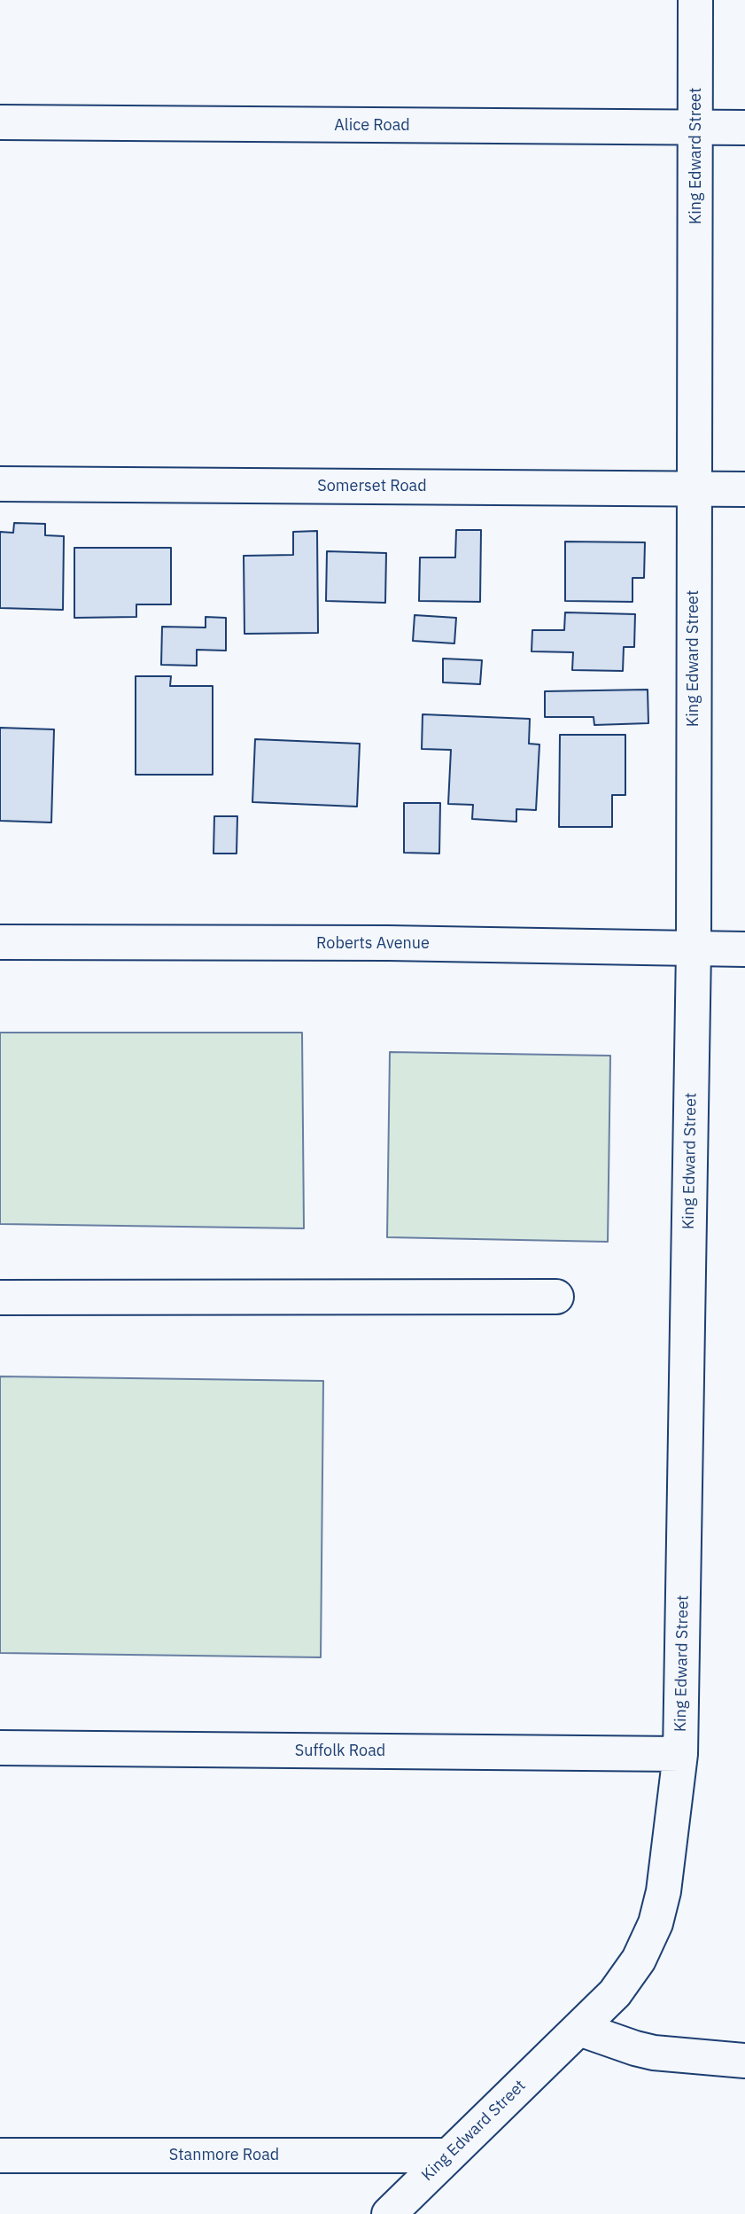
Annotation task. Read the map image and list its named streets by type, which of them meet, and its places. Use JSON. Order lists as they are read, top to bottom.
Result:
{
  "streets": {
    "street": [
      "Alice Road",
      "King Edward Street",
      "Somerset Road",
      "Roberts Avenue",
      "Suffolk Road",
      "Stanmore Road"
    ]
  },
  "crossings": [
    ["Alice Road", "King Edward Street"],
    ["King Edward Street", "Somerset Road"],
    ["King Edward Street", "Roberts Avenue"],
    ["King Edward Street", "Suffolk Road"],
    ["King Edward Street", "Stanmore Road"]
  ]
}
